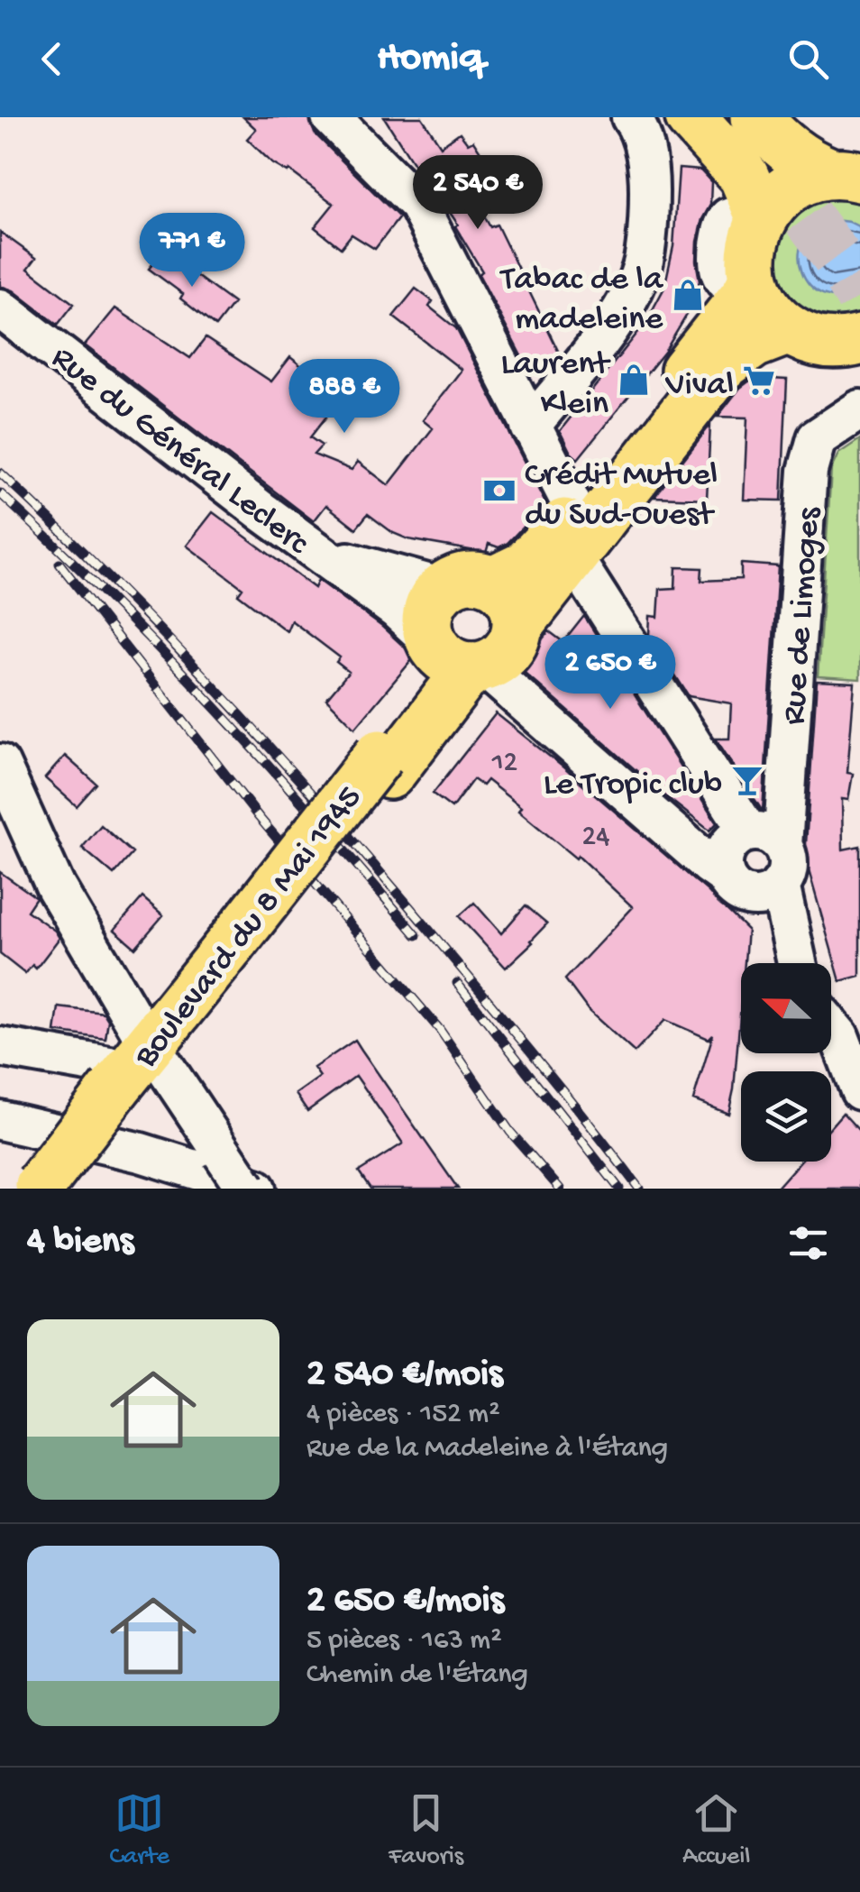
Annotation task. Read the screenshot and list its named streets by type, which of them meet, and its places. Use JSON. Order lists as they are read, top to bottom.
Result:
{
  "streets": {
    "main road": ["Boulevard du 8 Mai 1945"],
    "street": ["Rue du Général Leclerc", "Rue de Limoges"]
  },
  "crossings": [
    ["Rue du Général Leclerc", "Boulevard du 8 Mai 1945"]
  ],
  "places": {
    "shop": ["Tabac de la madeleine", "Laurent Klein"],
    "supermarket": ["Vival"],
    "bank": ["Crédit Mutuel du Sud-Ouest"],
    "bar": ["Le Tropic club"]
  },
  "house_numbers": ["12", "24"],
  "north": "left",
  "page": {
    "header": "Homiq",
    "price": [
      "2 540 €",
      "771 €",
      "888 €",
      "2 650 €"
    ],
    "heading": "4 biens",
    "list": [
      {
        "name": "2 540 €/mois",
        "note": "4 pièces · 152 m² · Rue de la Madeleine à l'Étang"
      },
      {
        "name": "2 650 €/mois",
        "note": "5 pièces · 163 m² · Chemin de l'Étang"
      }
    ],
    "tabs": ["Carte", "Favoris", "Accueil"]
  }
}
